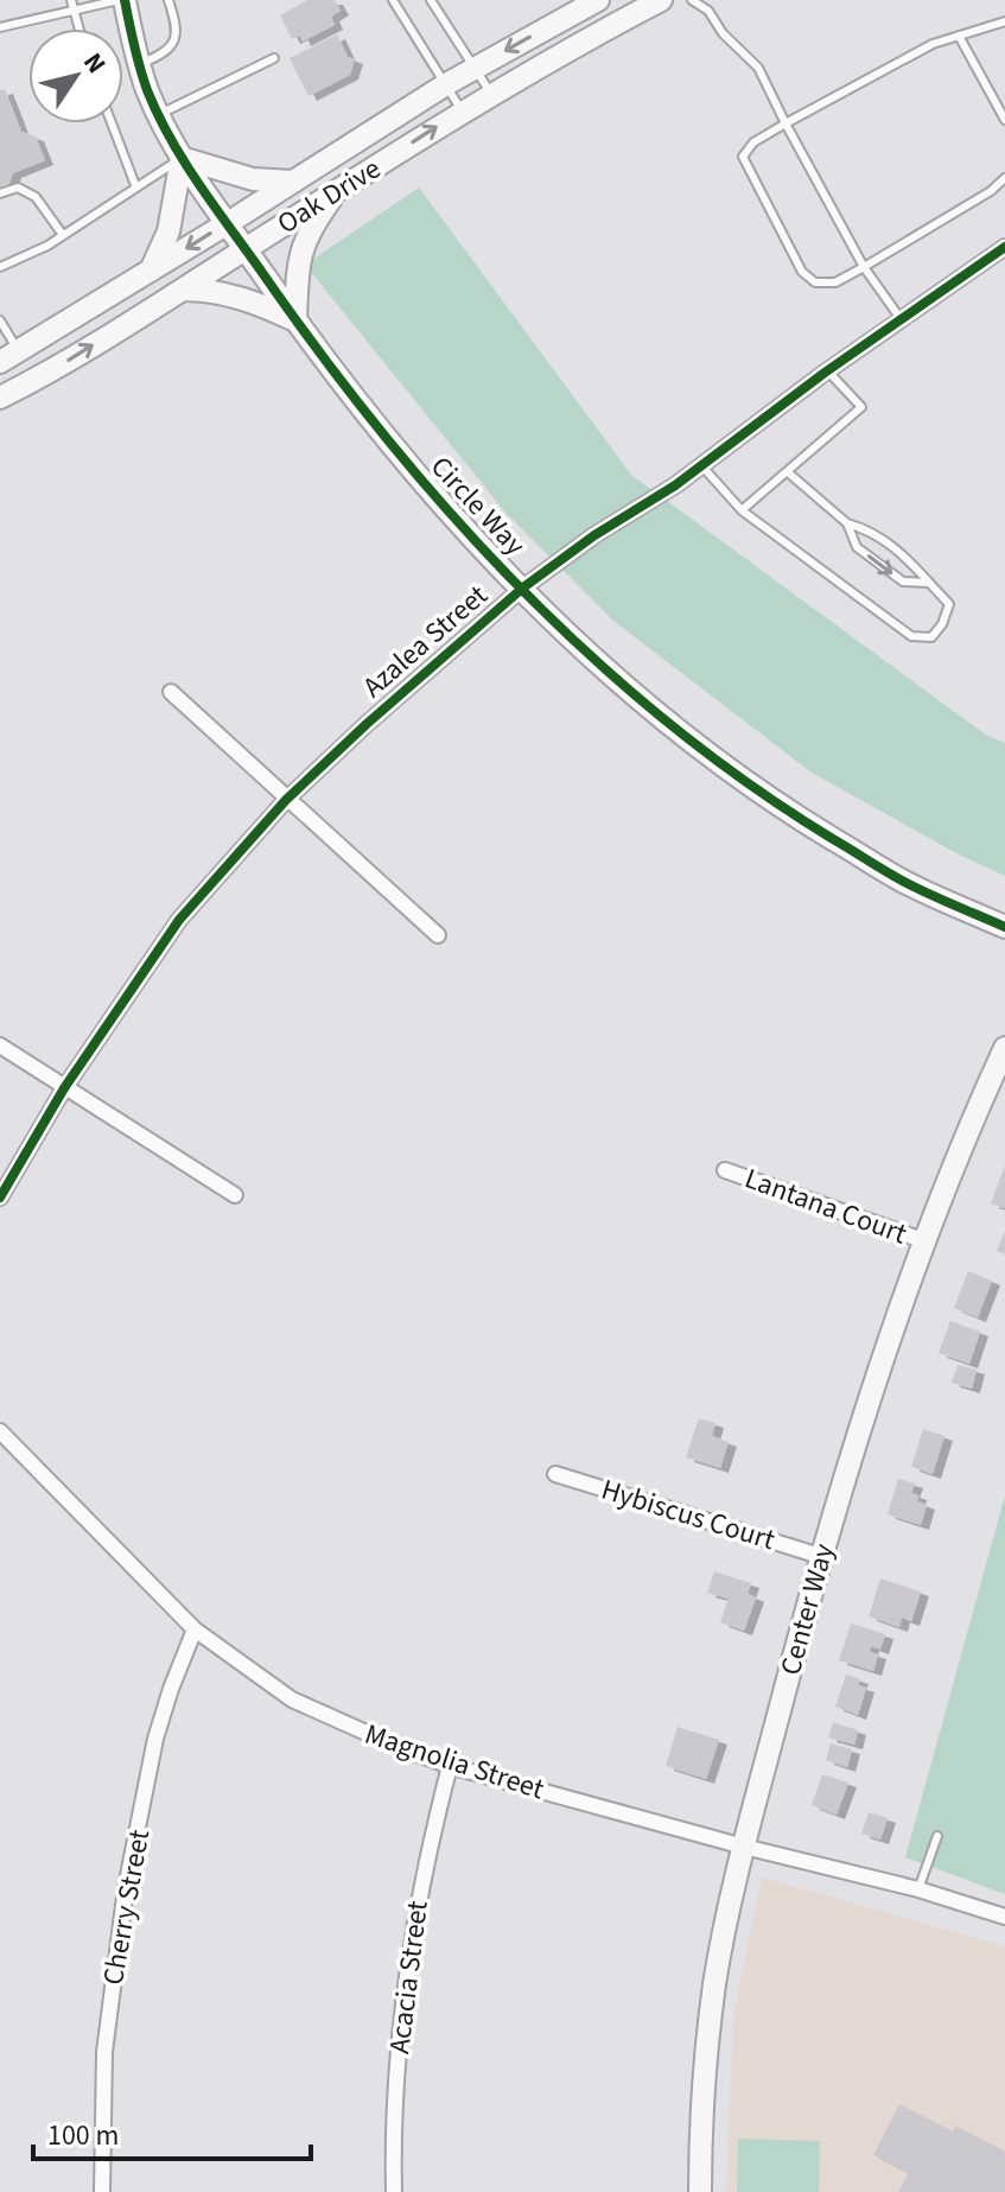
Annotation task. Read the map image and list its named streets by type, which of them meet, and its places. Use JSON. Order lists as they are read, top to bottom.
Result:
{
  "streets": {
    "street": [
      "Oak Drive",
      "Circle Way",
      "Azalea Street",
      "Lantana Court",
      "Hybiscus Court",
      "Center Way",
      "Magnolia Street",
      "Cherry Street",
      "Acacia Street"
    ]
  },
  "crossings": [
    ["Oak Drive", "Circle Way"],
    ["Circle Way", "Azalea Street"],
    ["Lantana Court", "Center Way"],
    ["Hybiscus Court", "Center Way"],
    ["Center Way", "Magnolia Street"],
    ["Magnolia Street", "Cherry Street"],
    ["Magnolia Street", "Acacia Street"]
  ],
  "scale_bar": "100 m",
  "north": "top right"
}
